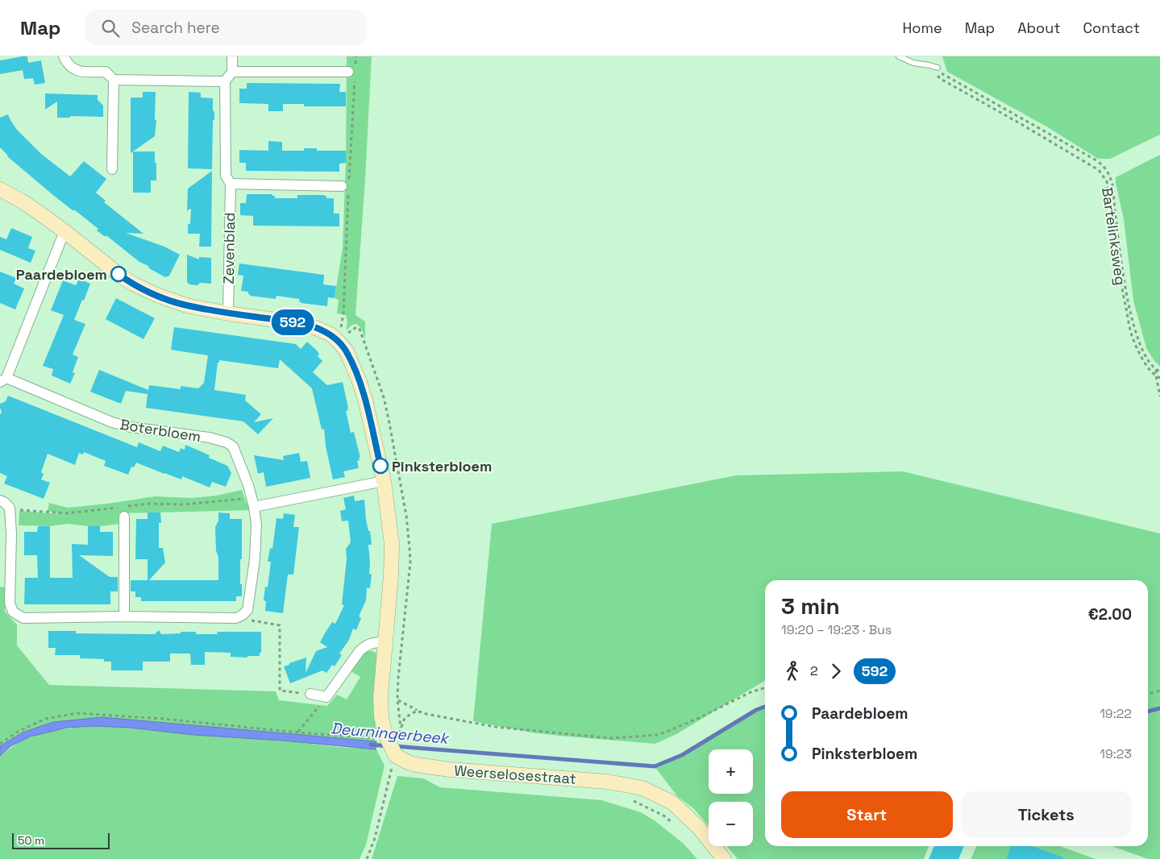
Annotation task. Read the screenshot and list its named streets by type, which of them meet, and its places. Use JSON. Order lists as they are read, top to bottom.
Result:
{
  "streets": {
    "street": ["Zevenblad", "Boterbloem", "Weerselosestraat"],
    "path": ["Bartelinksweg"]
  },
  "water": ["Deurningerbeek"],
  "places": ["Paardebloem", "Pinksterbloem"],
  "lines": ["bus line 592"],
  "scale_bar": "50 m",
  "page": {
    "header": "Map",
    "search": "Search here",
    "nav": [
      "Home",
      "Map",
      "About",
      "Contact"
    ],
    "on_map": "592",
    "heading": ["3 min", "19:20 – 19:23 · Bus", "€2.00"],
    "legs": ["2", "592"],
    "list": [
      {
        "name": "Paardebloem",
        "value": "19:22"
      },
      {
        "name": "Pinksterbloem",
        "value": "19:23"
      }
    ],
    "map_buttons": ["+", "−"],
    "buttons": ["Start", "Tickets"],
    "scale": "50 m"
  }
}
